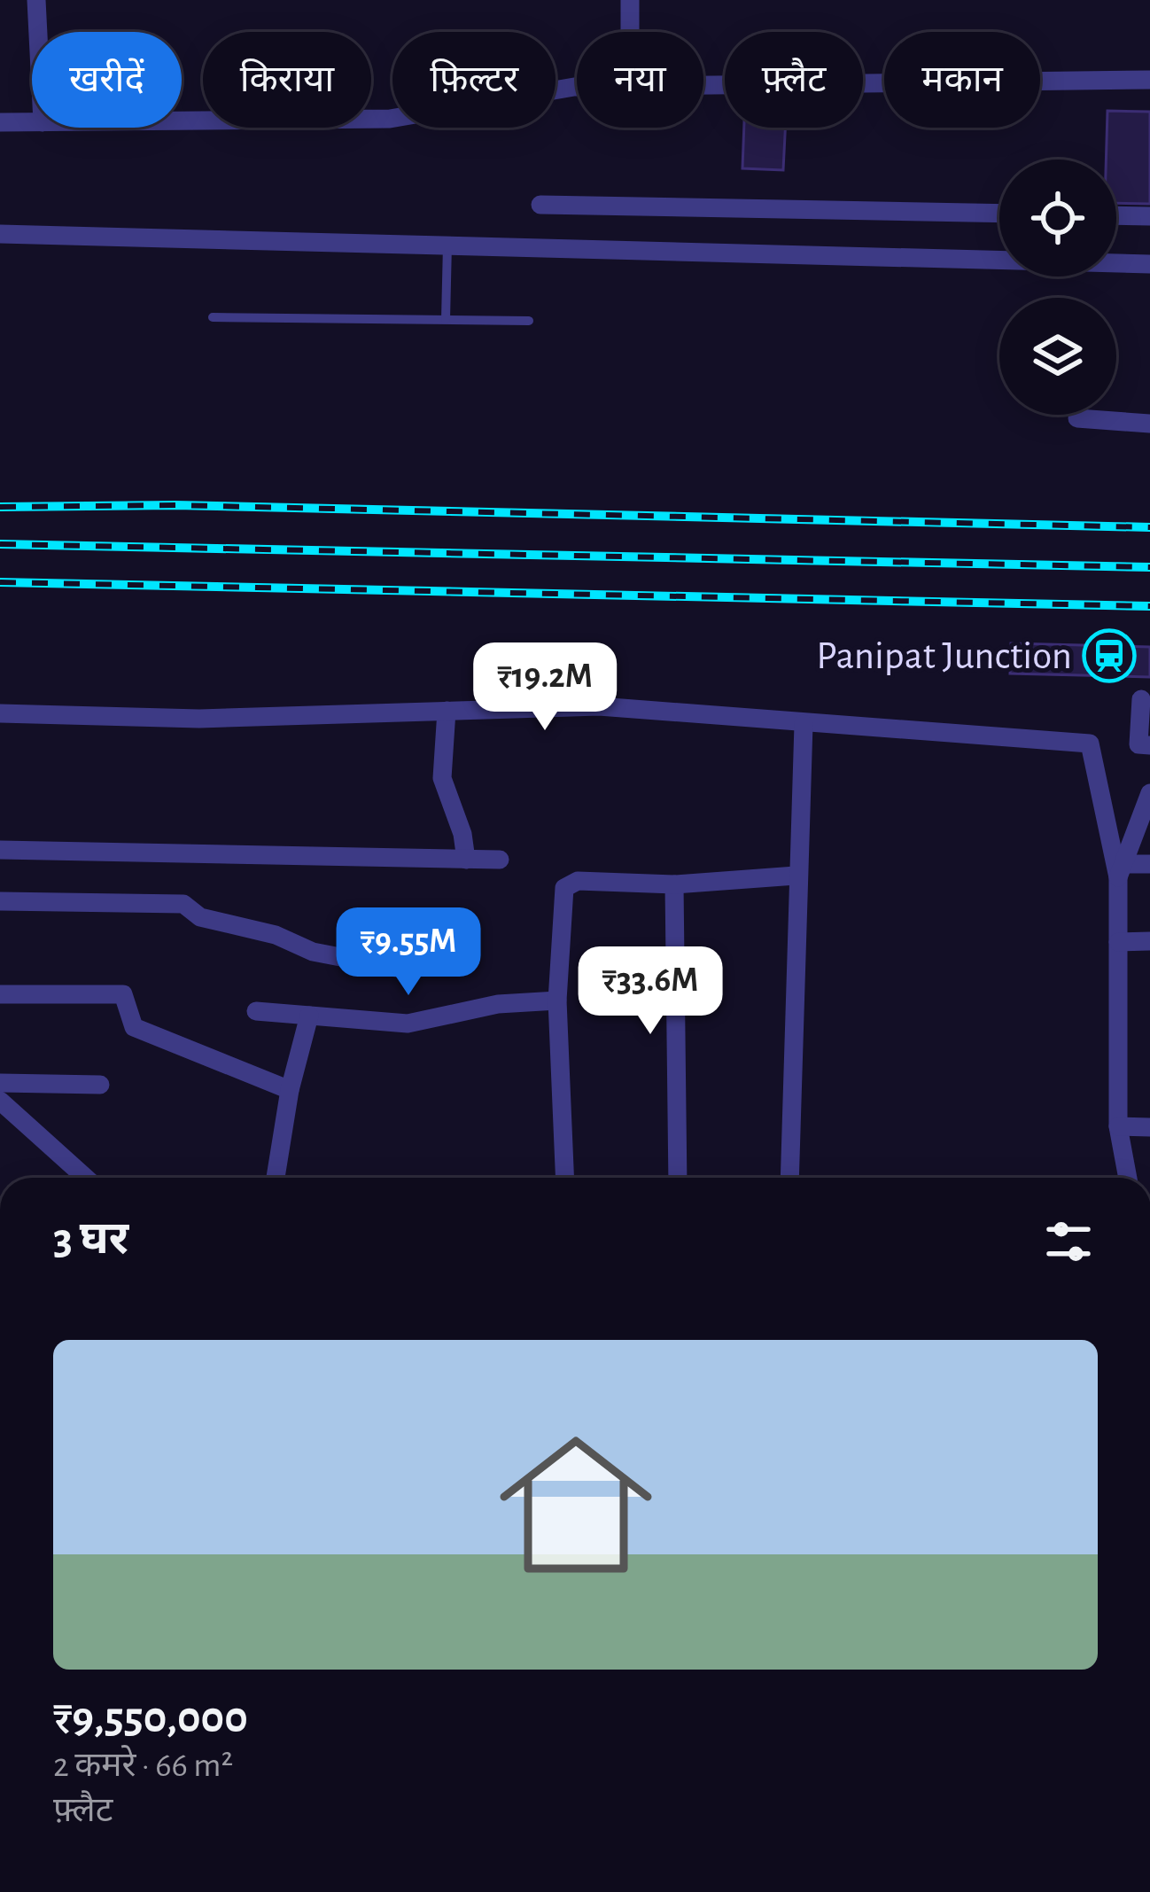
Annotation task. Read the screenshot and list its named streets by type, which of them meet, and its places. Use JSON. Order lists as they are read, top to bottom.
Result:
{
  "places": {
    "station": ["Panipat Junction"]
  },
  "page": {
    "chip": [
      "खरीदें",
      "किराया",
      "फ़िल्टर",
      "नया",
      "फ़्लैट",
      "मकान"
    ],
    "price": ["₹19.2M", "₹9.55M", "₹33.6M"],
    "heading": "3 घर",
    "list": [
      {
        "name": "₹9,550,000",
        "note": "2 कमरे · 66 m² · फ़्लैट"
      }
    ]
  }
}
